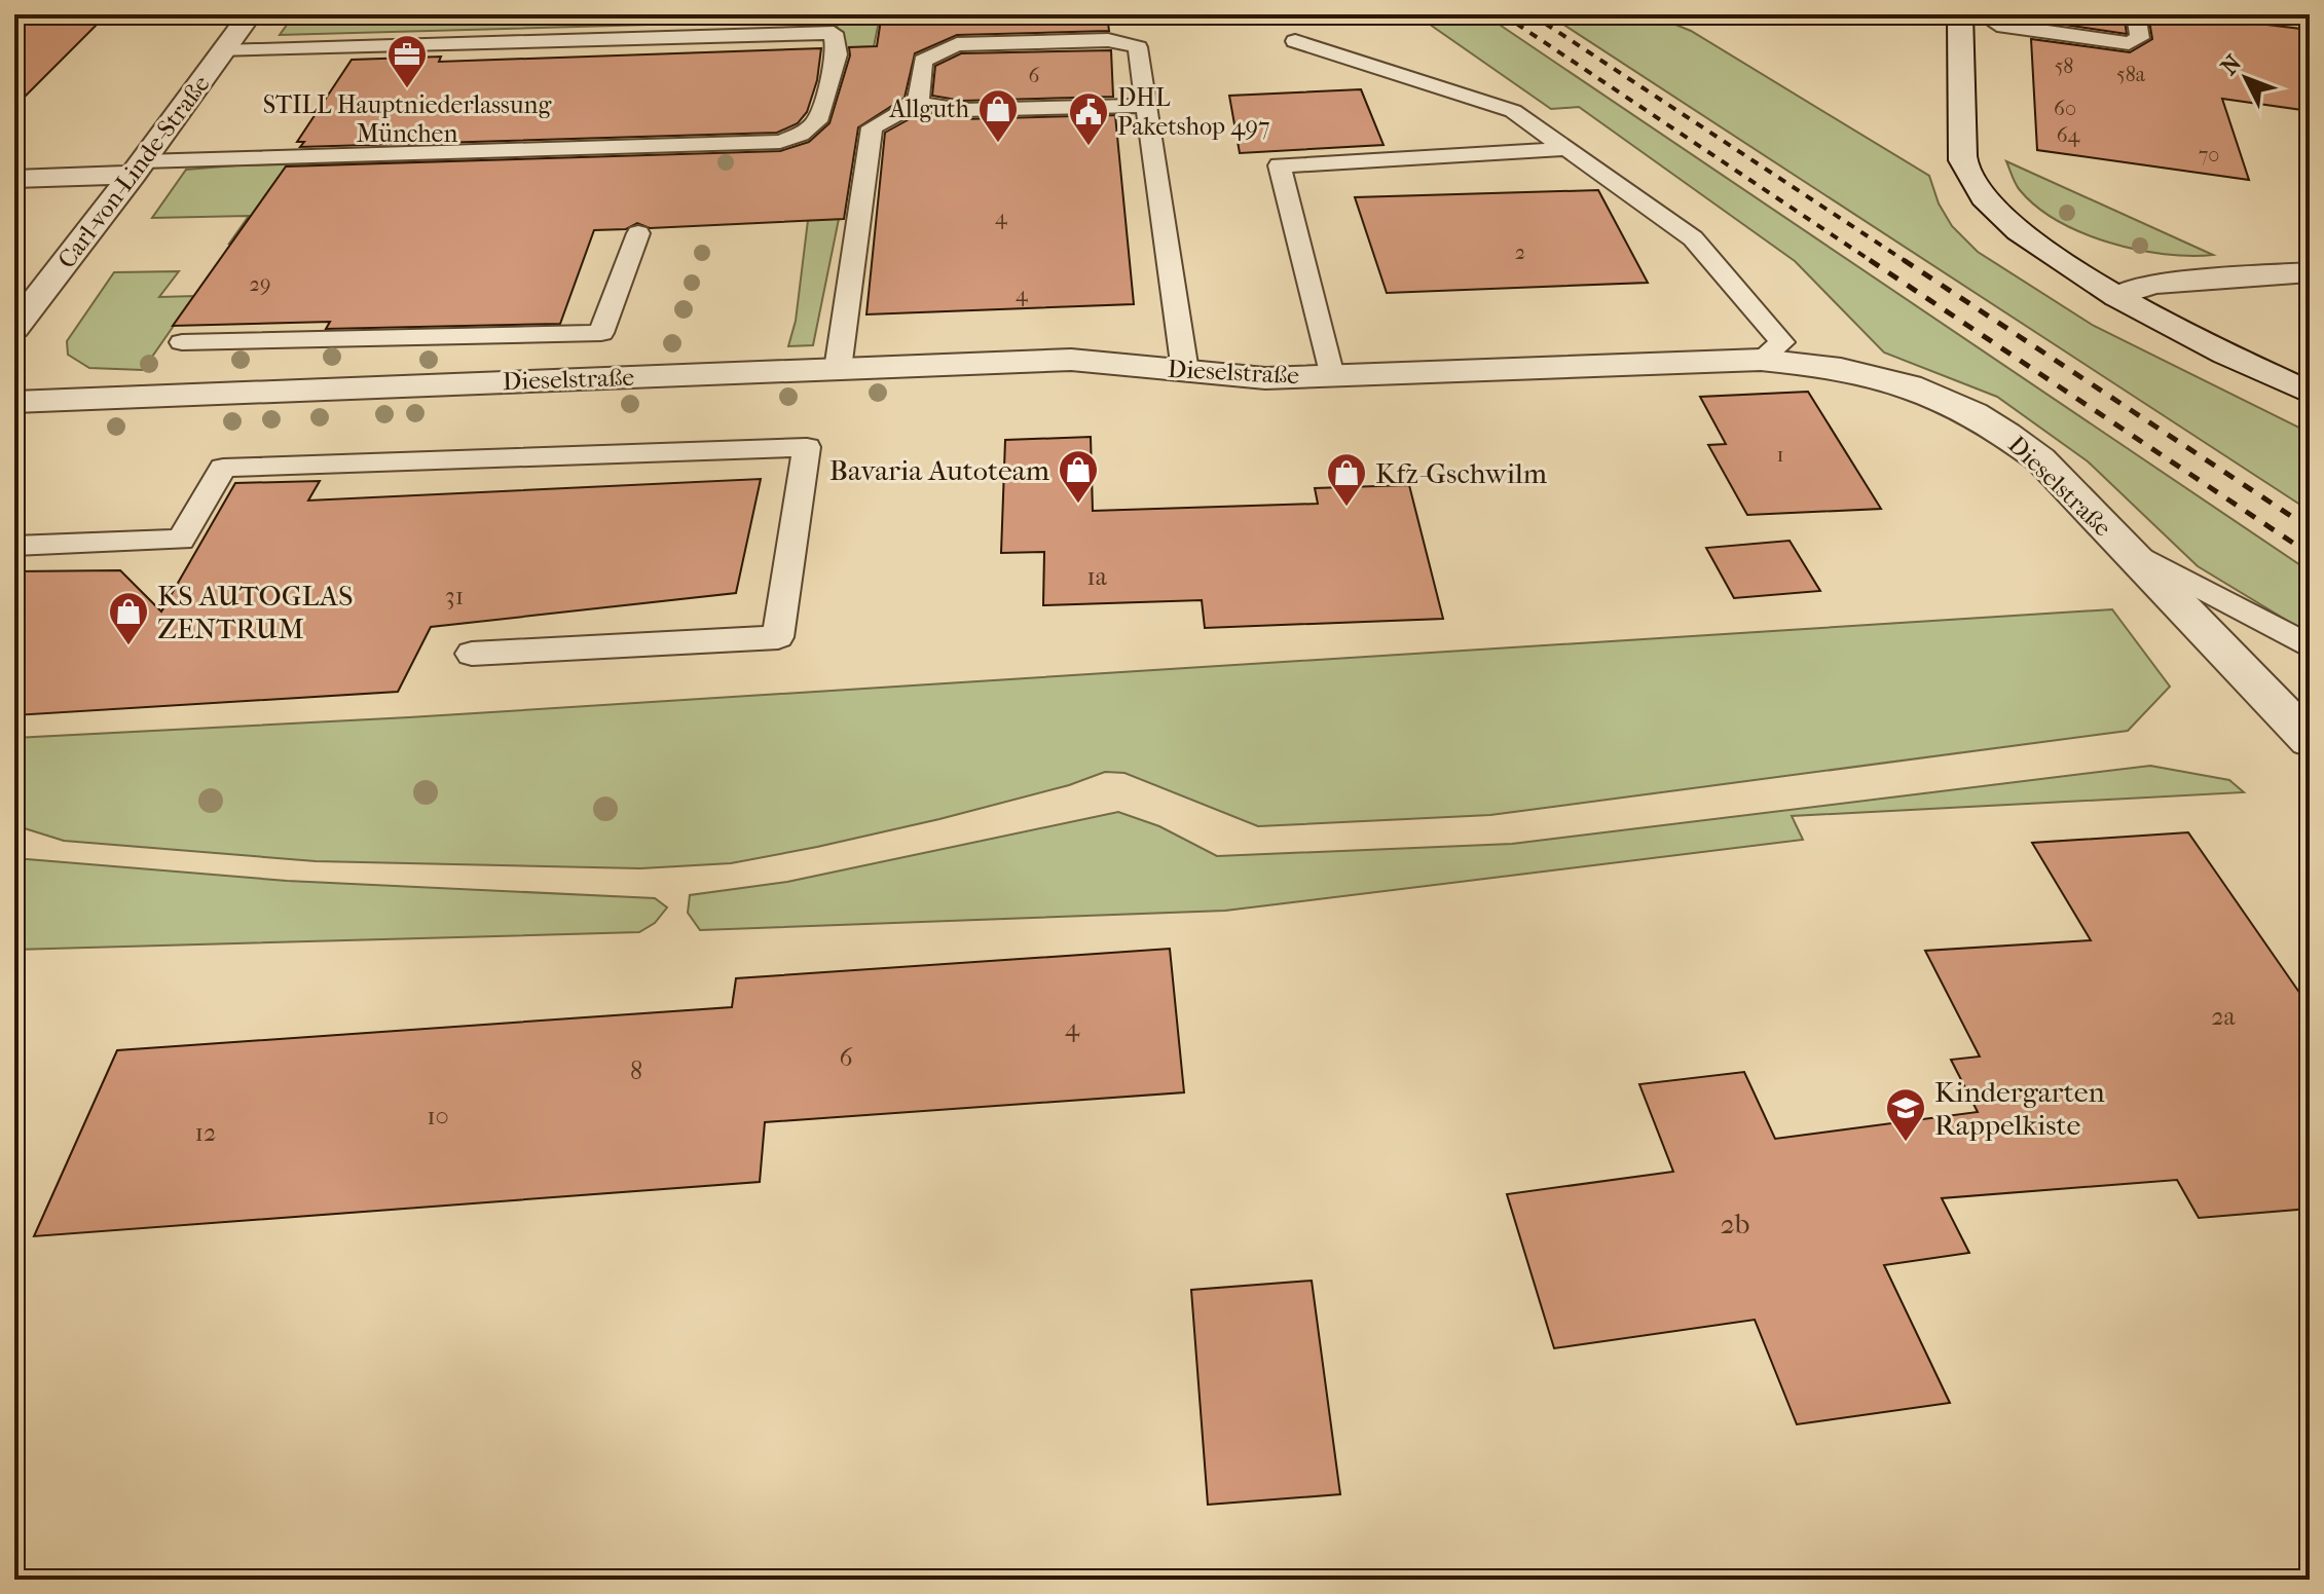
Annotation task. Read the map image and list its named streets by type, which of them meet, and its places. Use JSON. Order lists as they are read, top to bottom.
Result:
{
  "streets": {
    "street": ["Carl-von-Linde-Straße", "Dieselstraße"]
  },
  "places": {
    "office": ["STILL Hauptniederlassung München"],
    "shop": [
      "Allguth",
      "Bavaria Autoteam",
      "Kfz-Gschwilm",
      "KS AUTOGLAS ZENTRUM"
    ],
    "public building": ["DHL Paketshop 497"],
    "school or university": ["Kindergarten Rappelkiste"]
  },
  "house_numbers": [
    "58",
    "58a",
    "6",
    "60",
    "64",
    "70",
    "4",
    "2",
    "29",
    "4",
    "1",
    "1a",
    "31",
    "2a",
    "4",
    "6",
    "8",
    "10",
    "12",
    "2b"
  ],
  "north": "top left"
}
